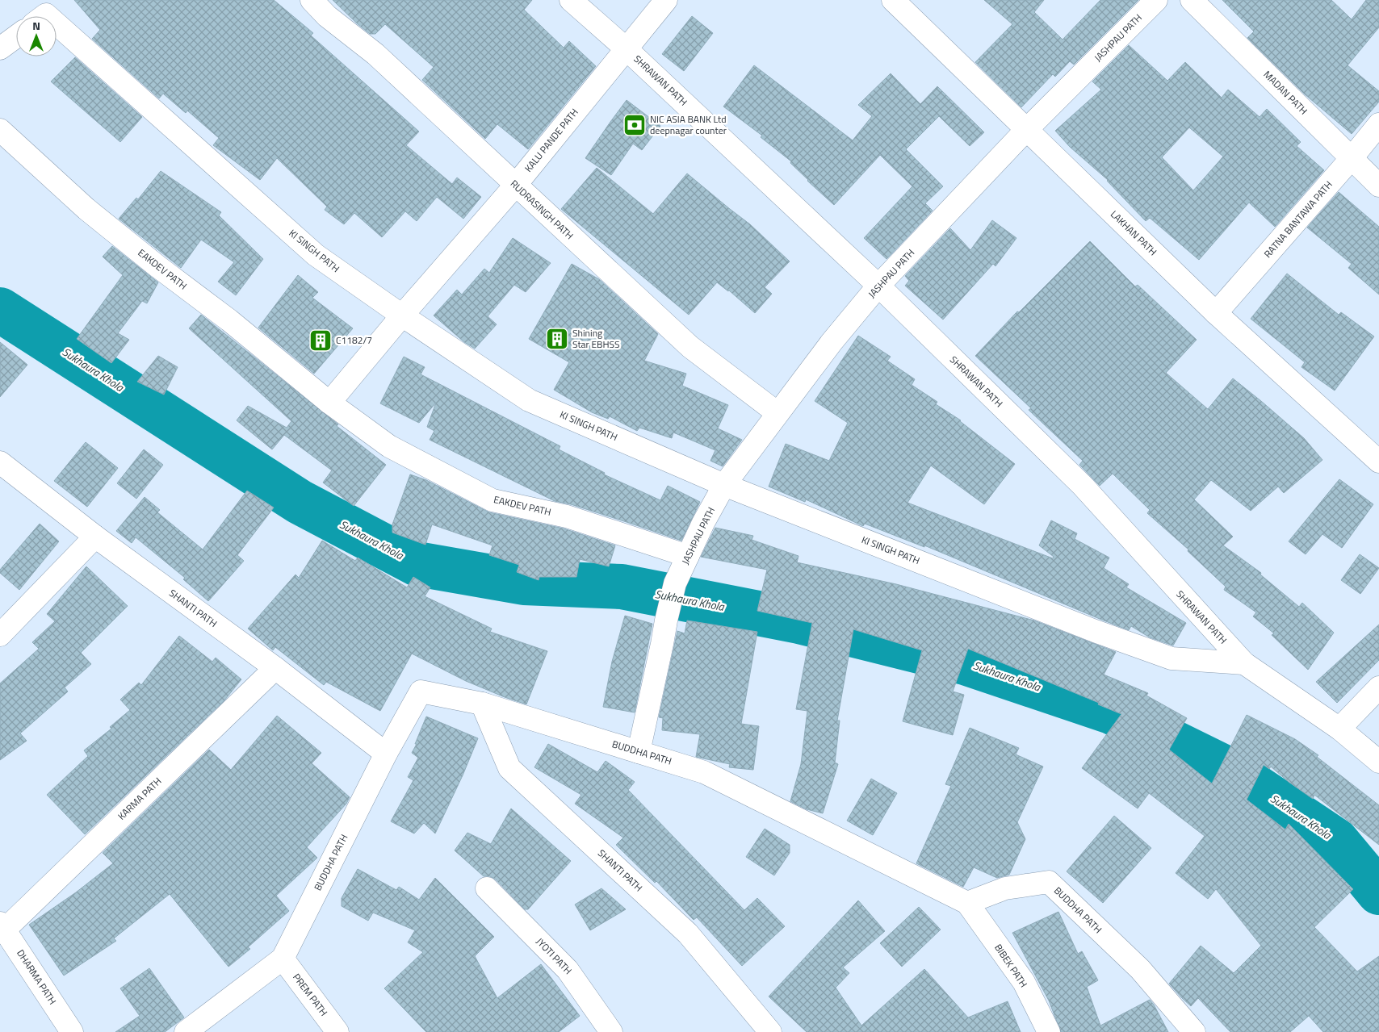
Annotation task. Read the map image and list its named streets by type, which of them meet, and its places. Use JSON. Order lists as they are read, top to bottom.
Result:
{
  "streets": {
    "street": [
      "JASHPAU PATH",
      "SHRAWAN PATH",
      "MADAN PATH",
      "KALU PANDE PATH",
      "RUDRASINGH PATH",
      "RATNA BANTAWA PATH",
      "LAKHAN PATH",
      "KI SINGH PATH",
      "EAKDEV PATH",
      "SHANTI PATH",
      "BUDDHA PATH",
      "KARMA PATH",
      "JYOTI PATH",
      "BIBEK PATH",
      "DHARMA PATH",
      "PREM PATH"
    ]
  },
  "crossings": [
    ["JASHPAU PATH", "SHRAWAN PATH"],
    ["JASHPAU PATH", "RUDRASINGH PATH"],
    ["JASHPAU PATH", "LAKHAN PATH"],
    ["JASHPAU PATH", "KI SINGH PATH"],
    ["JASHPAU PATH", "EAKDEV PATH"],
    ["JASHPAU PATH", "BUDDHA PATH"],
    ["SHRAWAN PATH", "KALU PANDE PATH"],
    ["SHRAWAN PATH", "KI SINGH PATH"],
    ["MADAN PATH", "RATNA BANTAWA PATH"],
    ["KALU PANDE PATH", "RUDRASINGH PATH"],
    ["KALU PANDE PATH", "KI SINGH PATH"],
    ["RATNA BANTAWA PATH", "LAKHAN PATH"],
    ["SHANTI PATH", "BUDDHA PATH"],
    ["SHANTI PATH", "KARMA PATH"],
    ["BUDDHA PATH", "BIBEK PATH"],
    ["BUDDHA PATH", "PREM PATH"],
    ["KARMA PATH", "DHARMA PATH"]
  ],
  "water": ["Sukhaura Khola"],
  "places": {
    "bank": ["NIC ASIA BANK Ltd deepnagar counter"],
    "building": ["Shining Star EBHSS", "C1182/7"]
  },
  "north": "top"
}
